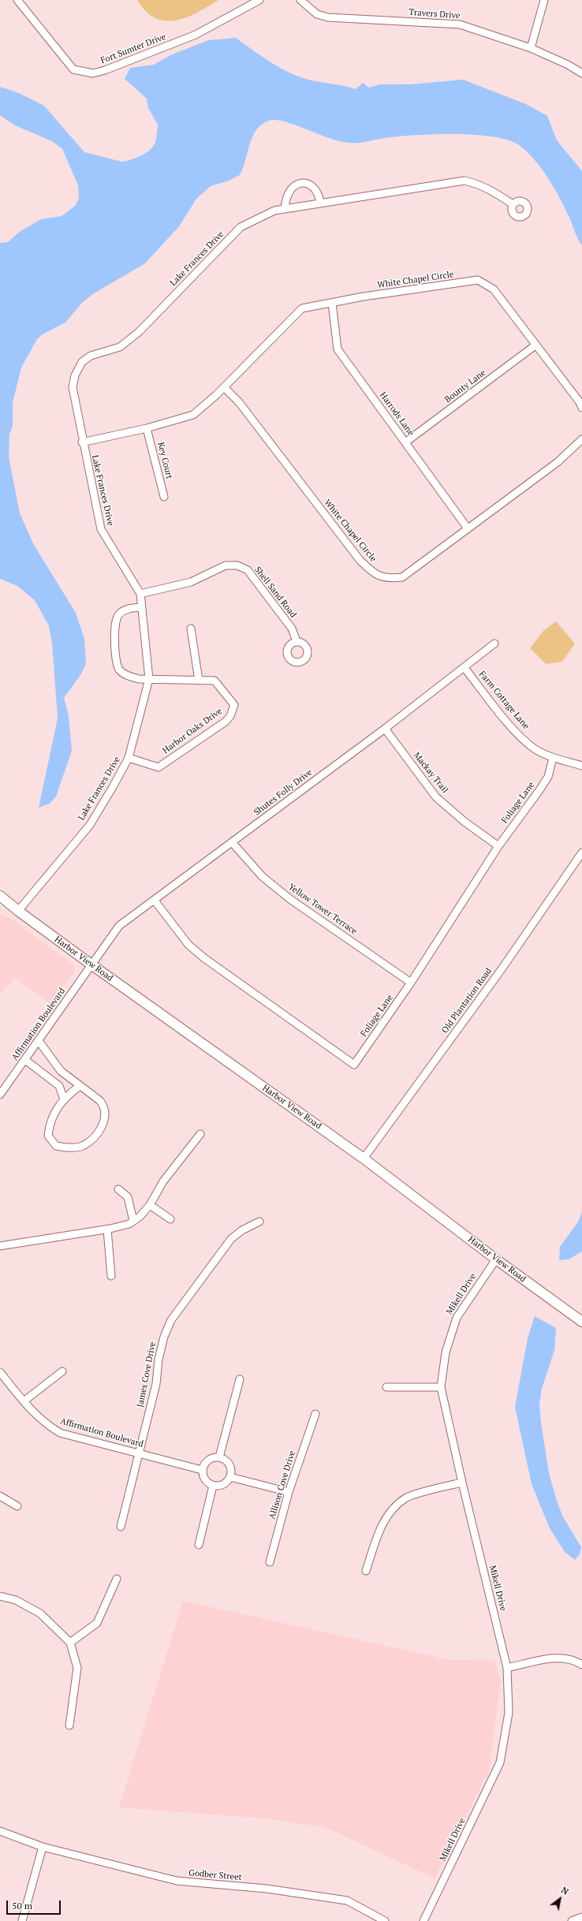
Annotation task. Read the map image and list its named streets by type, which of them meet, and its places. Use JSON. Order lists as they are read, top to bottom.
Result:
{
  "streets": {
    "main road": ["Harbor View Road"],
    "street": [
      "Travers Drive",
      "Fort Sumter Drive",
      "Lake Frances Drive",
      "White Chapel Circle",
      "Bounty Lane",
      "Harrods Lane",
      "Key Court",
      "Shell Sand Road",
      "Farm Cottage Lane",
      "Harbor Oaks Drive",
      "Mackay Trail",
      "Shutes Folly Drive",
      "Foliage Lane",
      "Yellow Tower Terrace",
      "Old Plantation Road",
      "Affirmation Boulevard",
      "Mikell Drive",
      "James Cove Drive",
      "Allison Cove Drive",
      "Godber Street"
    ]
  },
  "crossings": [
    ["Lake Frances Drive", "White Chapel Circle"],
    ["Lake Frances Drive", "Shell Sand Road"],
    ["Lake Frances Drive", "Harbor Oaks Drive"],
    ["Lake Frances Drive", "Harbor View Road"],
    ["White Chapel Circle", "Bounty Lane"],
    ["White Chapel Circle", "Harrods Lane"],
    ["White Chapel Circle", "Key Court"],
    ["Bounty Lane", "Harrods Lane"],
    ["Farm Cottage Lane", "Shutes Folly Drive"],
    ["Farm Cottage Lane", "Foliage Lane"],
    ["Mackay Trail", "Shutes Folly Drive"],
    ["Mackay Trail", "Foliage Lane"],
    ["Shutes Folly Drive", "Foliage Lane"],
    ["Shutes Folly Drive", "Yellow Tower Terrace"],
    ["Shutes Folly Drive", "Harbor View Road"],
    ["Shutes Folly Drive", "Affirmation Boulevard"],
    ["Foliage Lane", "Yellow Tower Terrace"],
    ["Harbor View Road", "Old Plantation Road"],
    ["Harbor View Road", "Affirmation Boulevard"],
    ["Harbor View Road", "Mikell Drive"],
    ["Affirmation Boulevard", "James Cove Drive"]
  ],
  "scale_bar": "50 m",
  "north": "top right"
}
